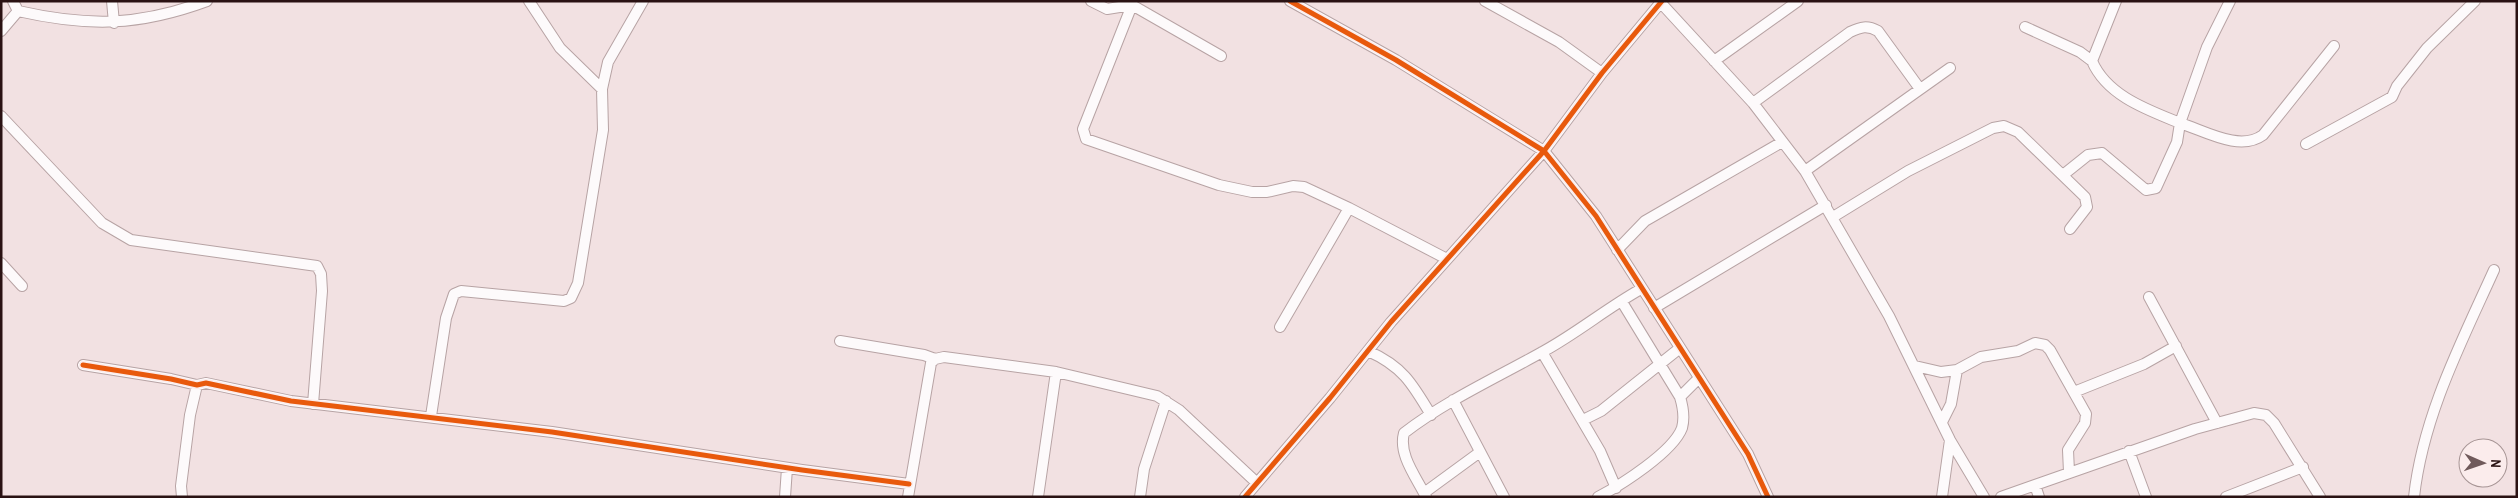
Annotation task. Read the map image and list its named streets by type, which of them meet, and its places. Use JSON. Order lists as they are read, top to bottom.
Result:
{
  "north": "right"
}
